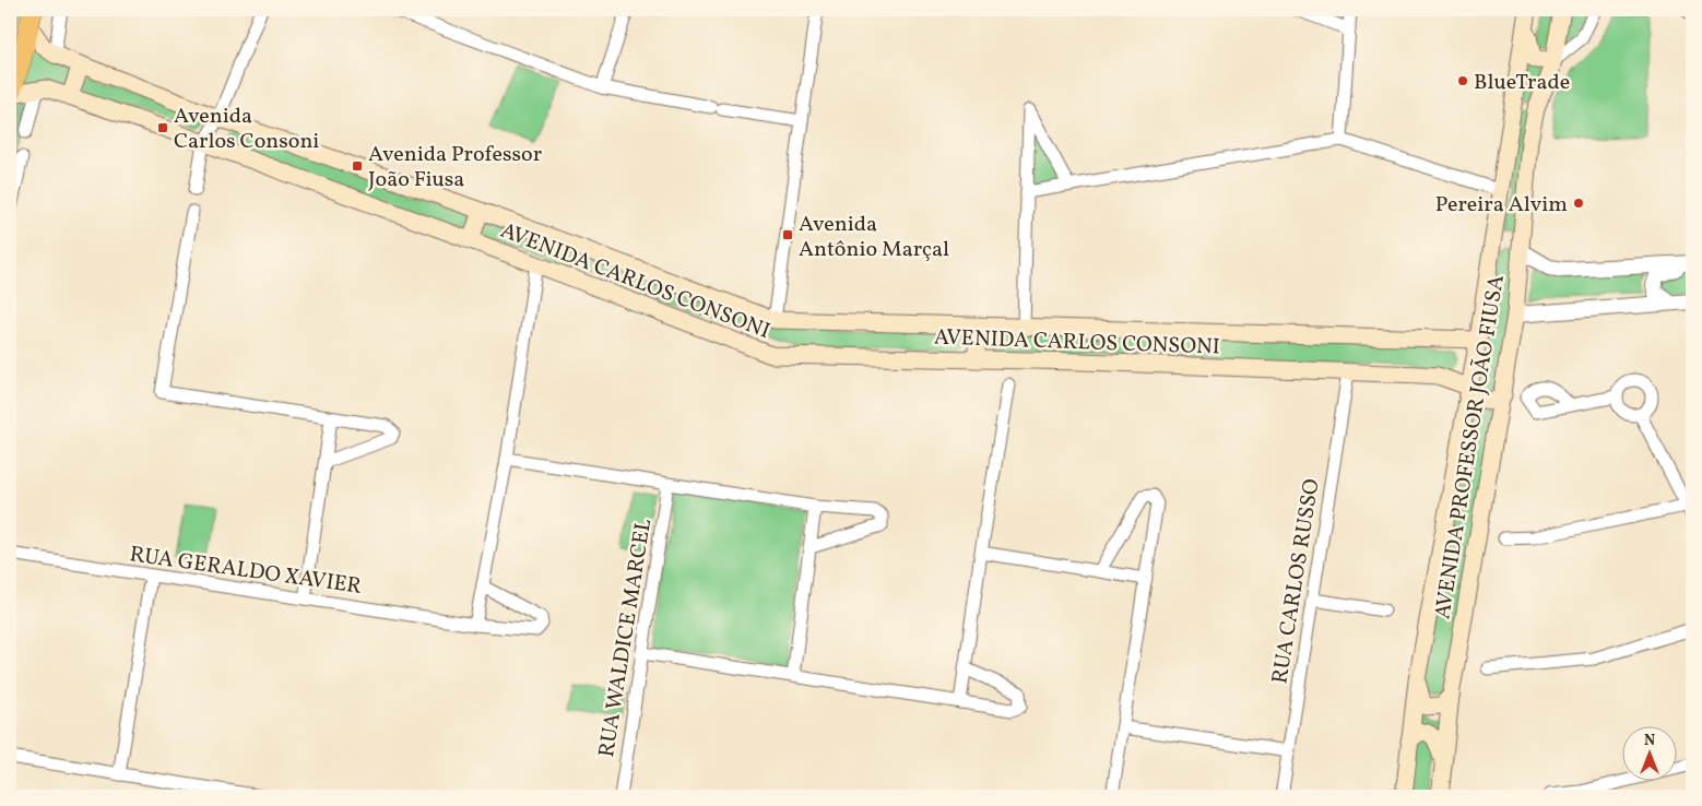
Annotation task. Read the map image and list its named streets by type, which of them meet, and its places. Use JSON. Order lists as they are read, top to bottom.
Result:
{
  "streets": {
    "main road": ["AVENIDA CARLOS CONSONI", "AVENIDA PROFESSOR JOÃO FIUSA"],
    "street": ["RUA GERALDO XAVIER", "RUA CARLOS RUSSO", "RUA WALDICE MARCEL"]
  },
  "crossings": [
    ["AVENIDA CARLOS CONSONI", "AVENIDA PROFESSOR JOÃO FIUSA"],
    ["AVENIDA CARLOS CONSONI", "RUA CARLOS RUSSO"]
  ],
  "places": {
    "other": ["BlueTrade", "Pereira Alvim"],
    "transit": ["Avenida Carlos Consoni", "Avenida Professor João Fiusa", "Avenida Antônio Marçal"]
  },
  "north": "top"
}
